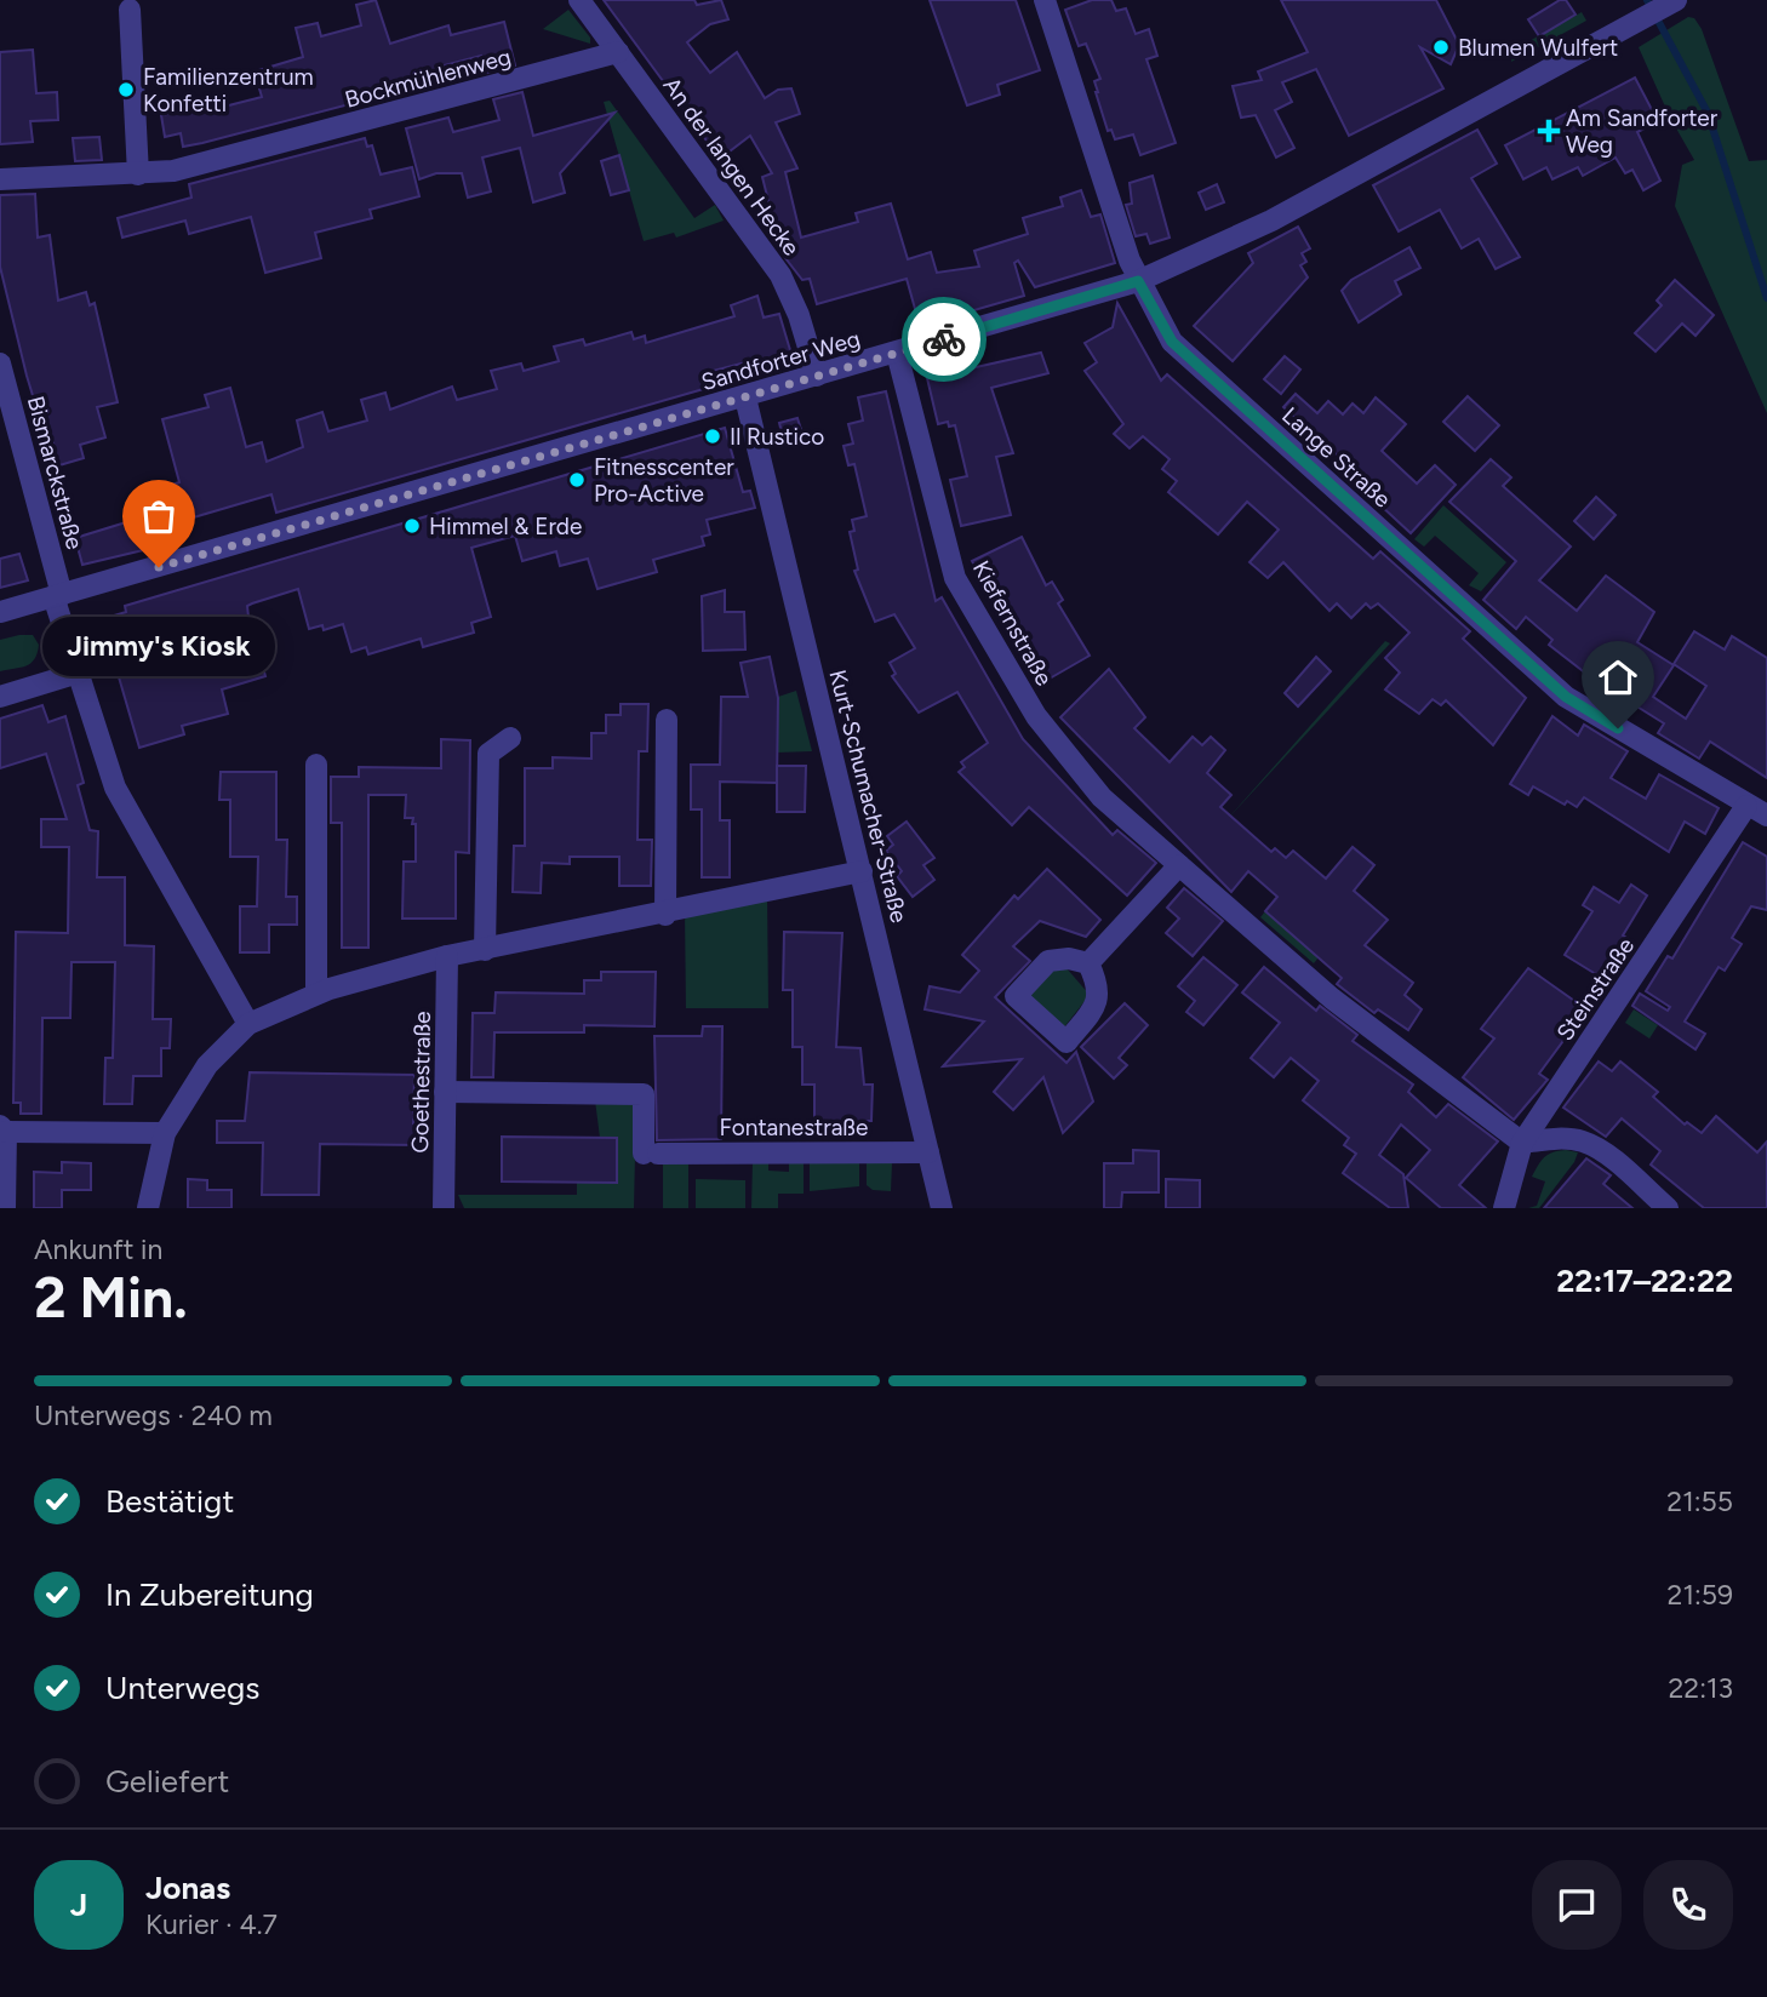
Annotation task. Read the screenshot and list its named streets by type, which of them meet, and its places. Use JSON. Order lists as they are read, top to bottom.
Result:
{
  "streets": {
    "street": [
      "Bockmühlenweg",
      "An der langen Hecke",
      "Sandforter Weg",
      "Lange Straße",
      "Bismarckstraße",
      "Kiefernstraße",
      "Kurt-Schumacher-Straße",
      "Steinstraße",
      "Goethestraße",
      "Fontanestraße"
    ]
  },
  "crossings": [
    ["Bockmühlenweg", "An der langen Hecke"],
    ["An der langen Hecke", "Sandforter Weg"],
    ["Sandforter Weg", "Lange Straße"],
    ["Sandforter Weg", "Bismarckstraße"],
    ["Sandforter Weg", "Kiefernstraße"],
    ["Sandforter Weg", "Kurt-Schumacher-Straße"],
    ["Lange Straße", "Steinstraße"],
    ["Kiefernstraße", "Steinstraße"],
    ["Kurt-Schumacher-Straße", "Fontanestraße"],
    ["Goethestraße", "Fontanestraße"]
  ],
  "places": {
    "other": [
      "Blumen Wulfert",
      "Familienzentrum Konfetti",
      "Il Rustico",
      "Fitnesscenter Pro-Active",
      "Himmel & Erde",
      "Jimmy's Kiosk"
    ],
    "health": ["Am Sandforter Weg"]
  },
  "page": {
    "bubble": "Jimmy's Kiosk",
    "heading": ["2 Min.", "Ankunft in", "22:17–22:22"],
    "panel": ["Jonas", "Kurier · 4.7"],
    "bar": "Unterwegs · 240 m",
    "list": [
      ["Bestätigt", "21:55"],
      ["In Zubereitung", "21:59"],
      ["Unterwegs", "22:13"],
      "Geliefert"
    ],
    "round": "J"
  }
}
